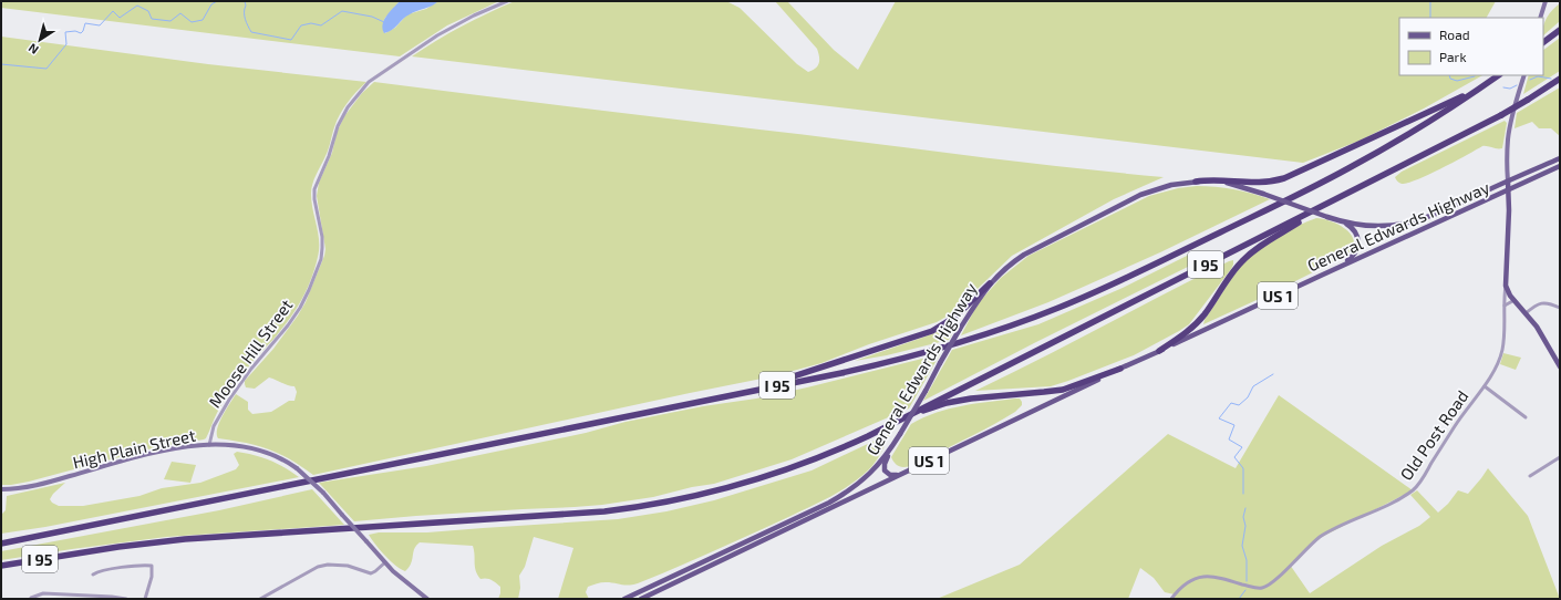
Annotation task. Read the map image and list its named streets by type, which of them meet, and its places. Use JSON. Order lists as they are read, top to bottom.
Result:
{
  "streets": {
    "highway": ["I 95"],
    "main road": [
      "General Edwards Highway",
      "US 1",
      "Old Post Road",
      "High Plain Street"
    ],
    "street": ["Moose Hill Street"]
  },
  "crossings": [
    ["General Edwards Highway", "Old Post Road"],
    ["Moose Hill Street", "High Plain Street"]
  ],
  "legend": ["Road", "Park"],
  "north": "bottom left"
}
